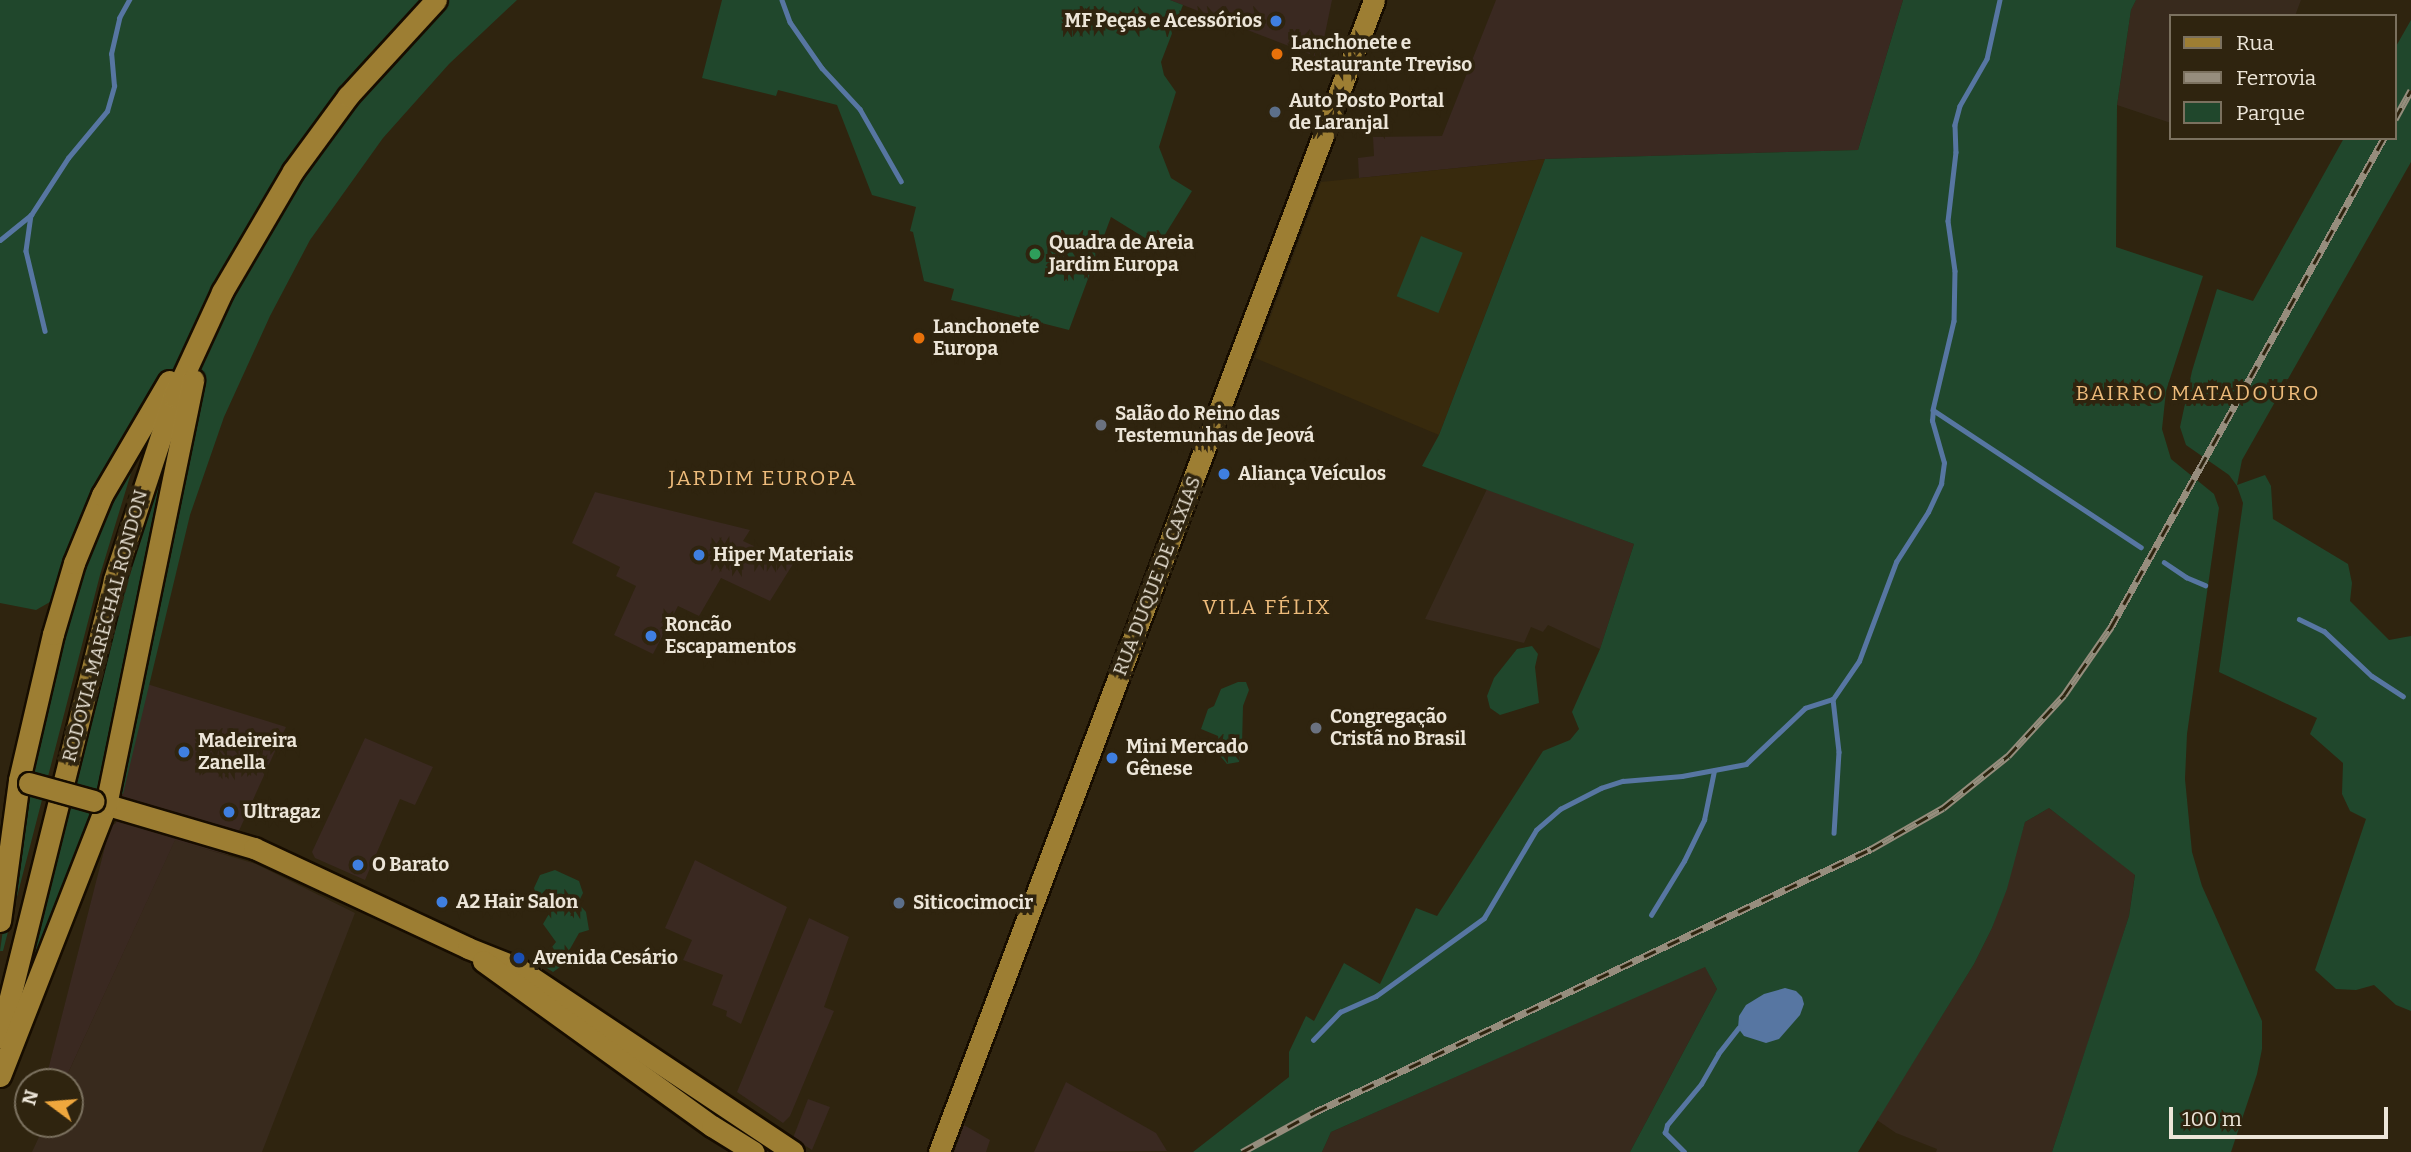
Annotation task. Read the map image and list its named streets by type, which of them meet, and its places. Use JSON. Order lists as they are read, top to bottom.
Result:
{
  "streets": {
    "main road": ["RUA DUQUE DE CAXIAS", "RODOVIA MARECHAL RONDON"]
  },
  "districts": ["BAIRRO MATADOURO", "JARDIM EUROPA", "VILA FÉLIX"],
  "places": [
    "MF Peças e Acessórios",
    "Lanchonete e Restaurante Treviso",
    "Auto Posto Portal de Laranjal",
    "Quadra de Areia Jardim Europa",
    "Lanchonete Europa",
    "Salão do Reino das Testemunhas de Jeová",
    "Aliança Veículos",
    "Hiper Materiais",
    "Roncão Escapamentos",
    "Congregação Cristã no Brasil",
    "Madeireira Zanella",
    "Mini Mercado Gênese",
    "Ultragaz",
    "O Barato",
    "A2 Hair Salon",
    "Siticocimocir",
    "Avenida Cesário"
  ],
  "legend": ["Rua", "Ferrovia", "Parque"],
  "scale_bar": "100 m",
  "north": "left"
}
